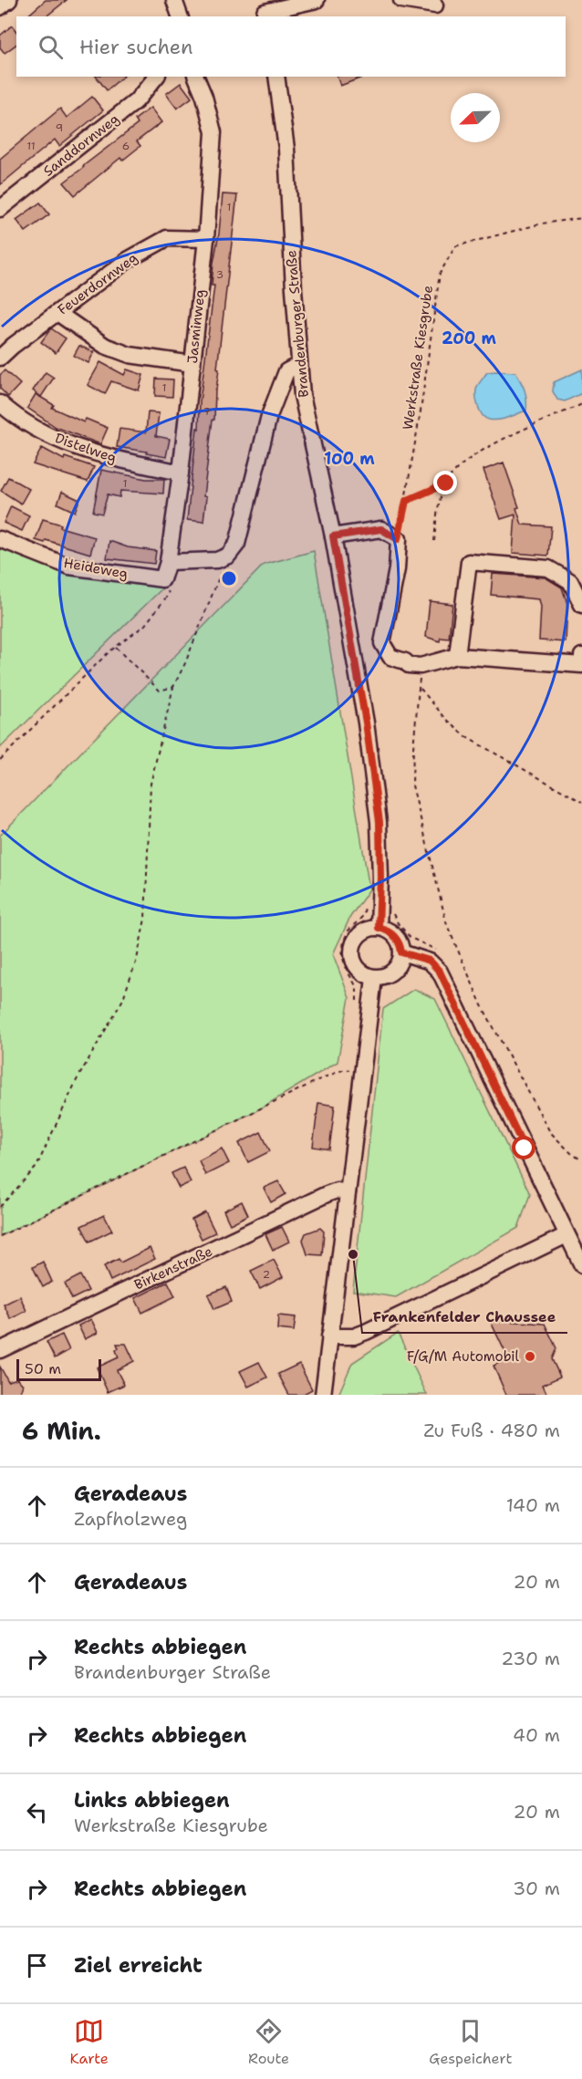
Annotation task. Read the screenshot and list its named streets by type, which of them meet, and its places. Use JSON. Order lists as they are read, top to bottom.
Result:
{
  "streets": {
    "street": [
      "Sanddornweg",
      "Feuerdornweg",
      "Brandenburger Straße",
      "Jasminweg",
      "Distelweg",
      "Heideweg",
      "Birkenstraße"
    ],
    "path": ["Werkstraße Kiesgrube"]
  },
  "crossings": [
    ["Feuerdornweg", "Jasminweg"],
    ["Jasminweg", "Distelweg"],
    ["Jasminweg", "Heideweg"]
  ],
  "places": ["Frankenfelder Chaussee", "F/G/M Automobil"],
  "house_numbers": [
    "9",
    "11",
    "6",
    "1",
    "3",
    "1",
    "7",
    "1",
    "2"
  ],
  "scale_bar": "50 m",
  "north": "bottom left",
  "page": {
    "search": "Hier suchen",
    "scale": "50 m",
    "heading": ["6 Min.", "Zu Fuß · 480 m"],
    "list": [
      ["Geradeaus", "Zapfholzweg", "140 m"],
      ["Geradeaus", "20 m"],
      ["Rechts abbiegen", "Brandenburger Straße", "230 m"],
      ["Rechts abbiegen", "40 m"],
      ["Links abbiegen", "Werkstraße Kiesgrube", "20 m"],
      ["Rechts abbiegen", "30 m"],
      "Ziel erreicht"
    ],
    "nav": ["Karte", "Route", "Gespeichert"]
  },
  "rings": ["200 m", "100 m"]
}
